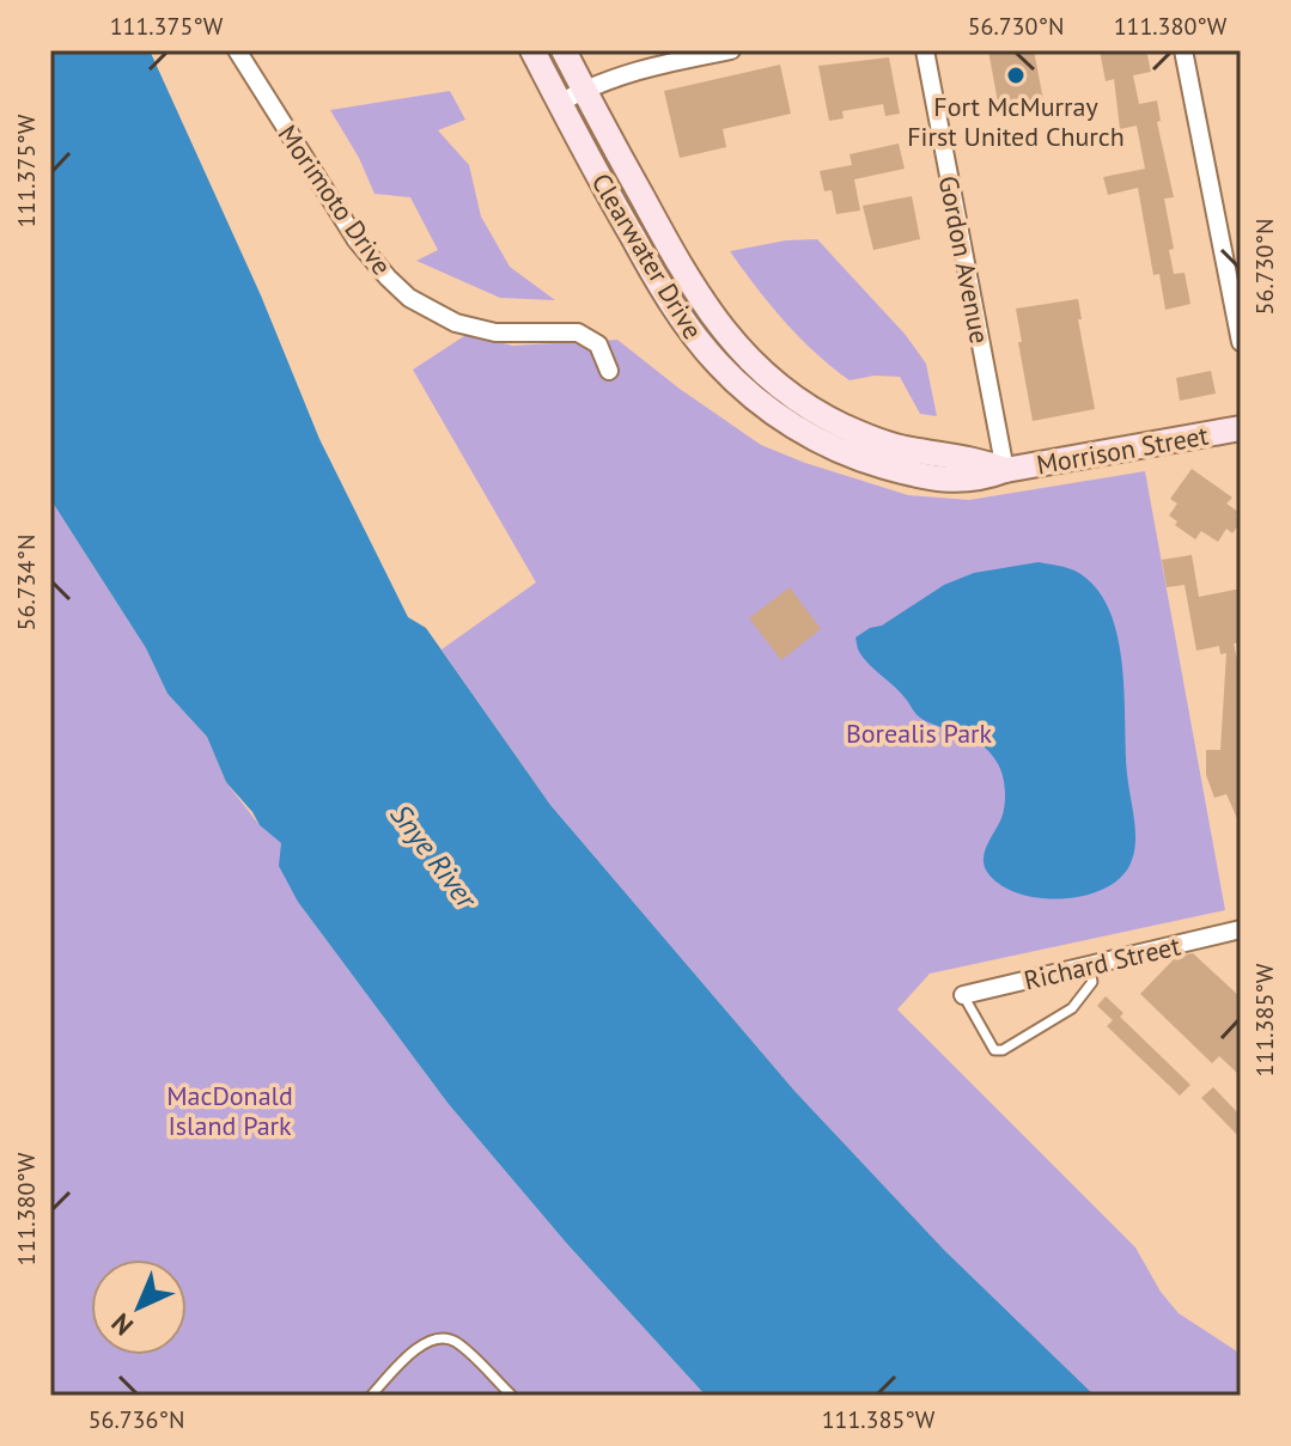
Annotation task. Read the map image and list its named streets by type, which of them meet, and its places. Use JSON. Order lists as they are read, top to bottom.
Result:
{
  "streets": {
    "main road": ["Clearwater Drive", "Morrison Street"],
    "street": ["Morimoto Drive", "Gordon Avenue", "Richard Street"]
  },
  "crossings": [
    ["Clearwater Drive", "Gordon Avenue"],
    ["Clearwater Drive", "Morrison Street"],
    ["Gordon Avenue", "Morrison Street"]
  ],
  "water": ["Snye River"],
  "parks": ["Borealis Park", "MacDonald Island Park"],
  "places": ["Fort McMurray First United Church"],
  "north": "bottom left",
  "coordinates": [
    "111.375°W",
    "56.730°N",
    "111.380°W",
    "56.734°N",
    "111.385°W",
    "56.736°N"
  ]
}
